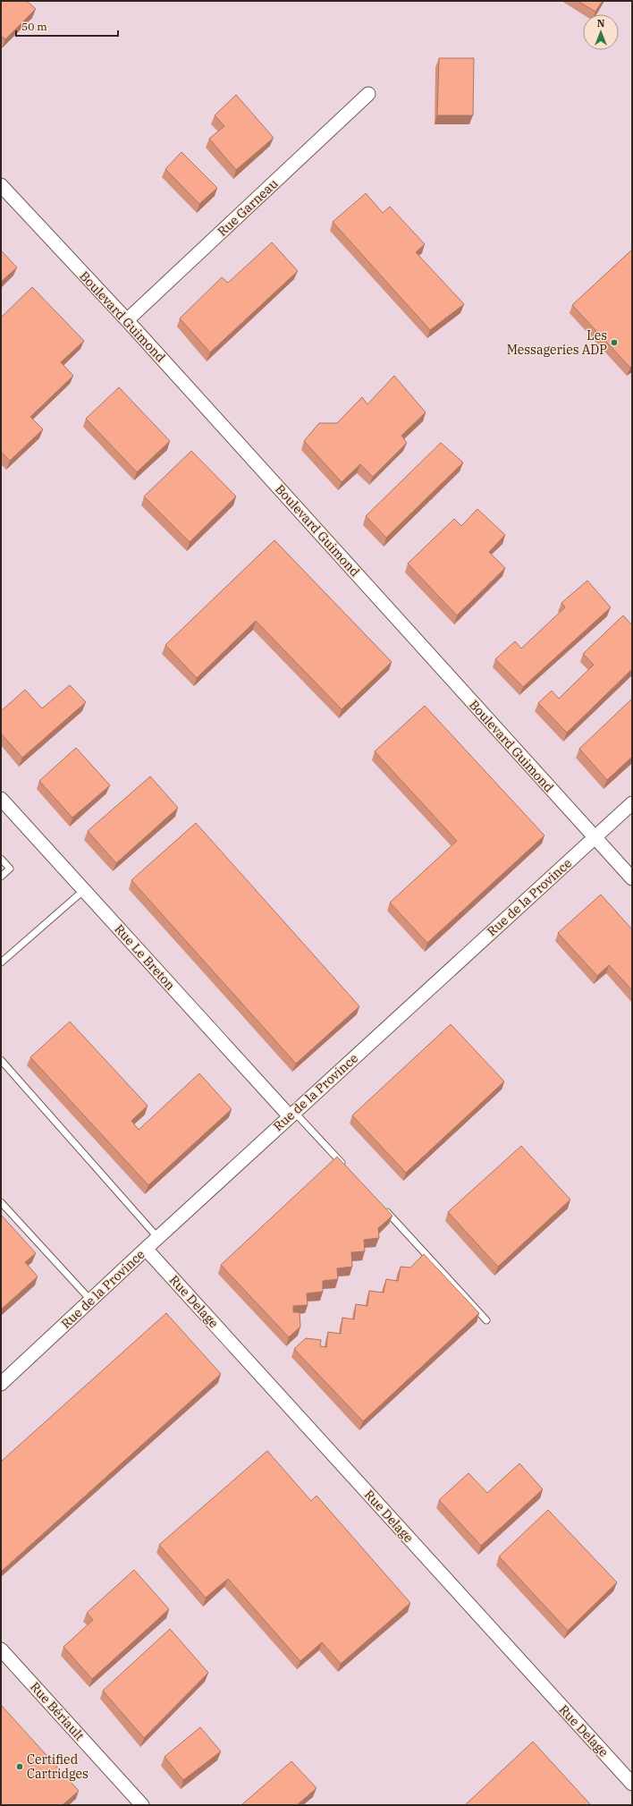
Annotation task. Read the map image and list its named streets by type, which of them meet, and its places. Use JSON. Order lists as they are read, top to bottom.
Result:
{
  "streets": {
    "street": [
      "Rue Garneau",
      "Boulevard Guimond",
      "Rue de la Province",
      "Rue Le Breton",
      "Rue Delage",
      "Rue Bériault"
    ]
  },
  "crossings": [
    ["Rue Garneau", "Boulevard Guimond"],
    ["Boulevard Guimond", "Rue de la Province"],
    ["Rue de la Province", "Rue Le Breton"],
    ["Rue de la Province", "Rue Delage"]
  ],
  "places": ["Les Messageries ADP", "Certified Cartridges"],
  "scale_bar": "50 m",
  "north": "top"
}
